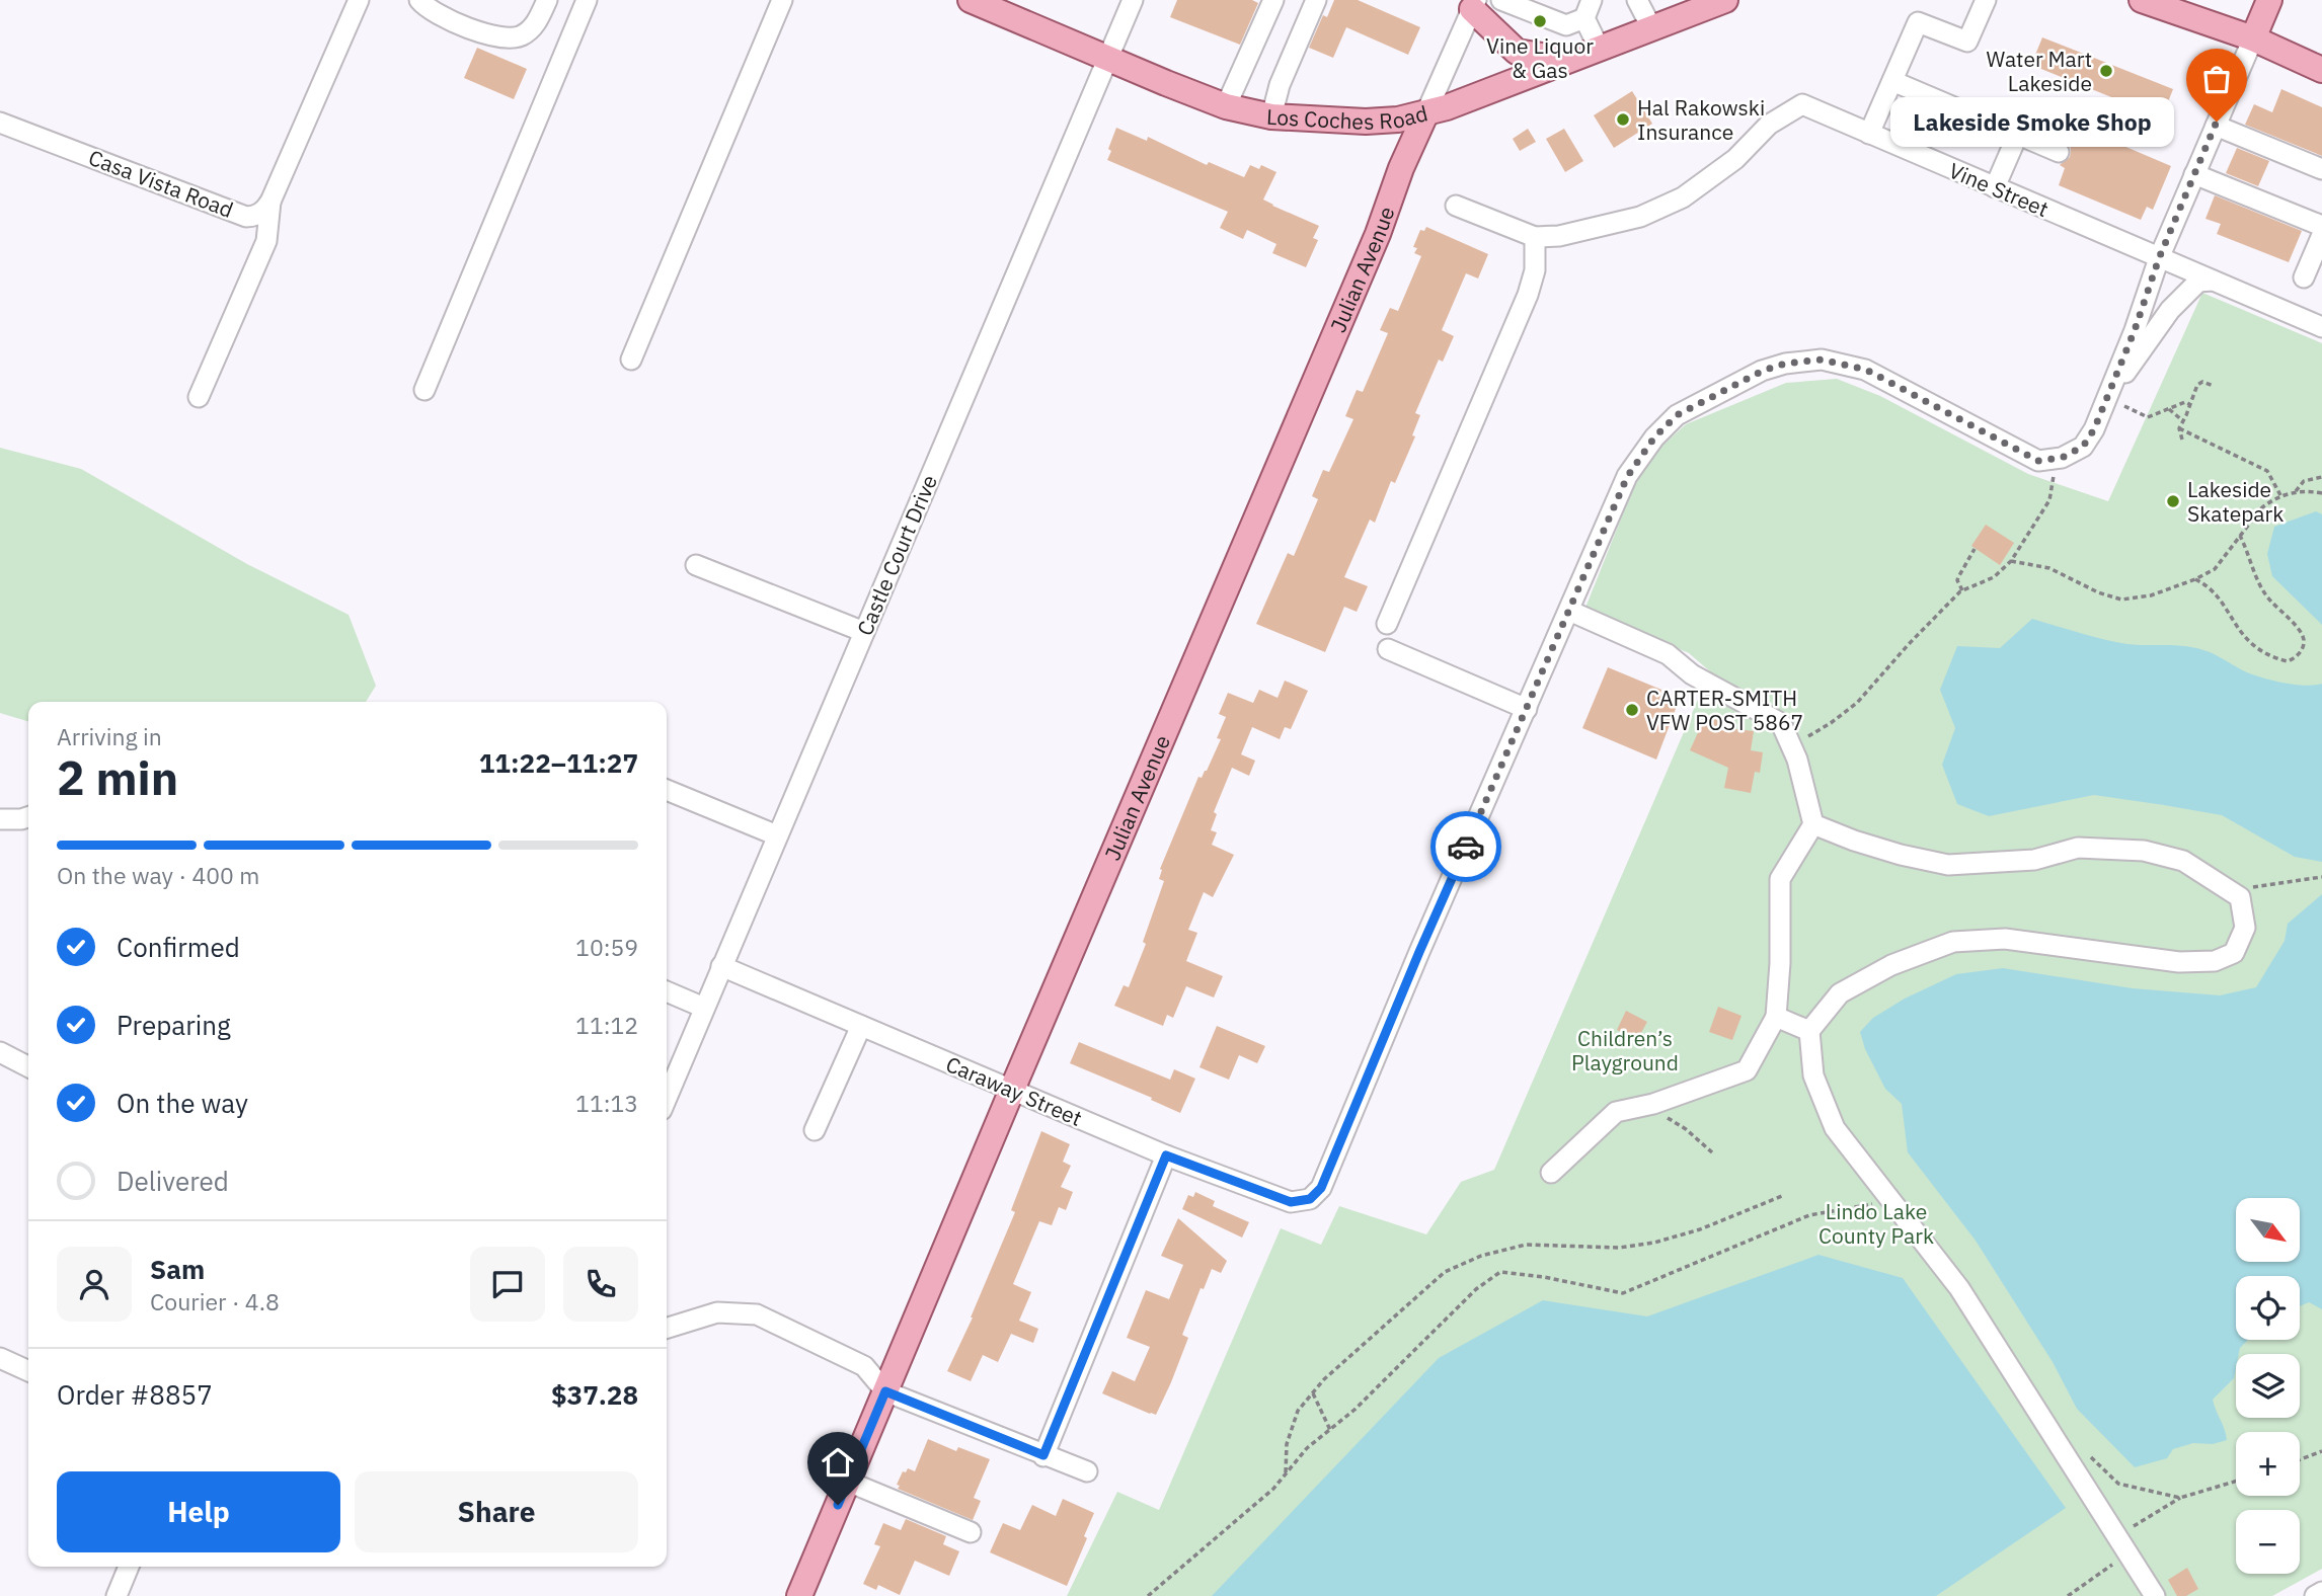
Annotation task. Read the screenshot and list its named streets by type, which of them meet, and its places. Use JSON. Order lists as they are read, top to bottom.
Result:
{
  "streets": {
    "main road": ["Los Coches Road", "Julian Avenue"],
    "street": [
      "Casa Vista Road",
      "Vine Street",
      "Castle Court Drive",
      "Caraway Street"
    ]
  },
  "crossings": [
    ["Los Coches Road", "Julian Avenue"],
    ["Los Coches Road", "Castle Court Drive"],
    ["Julian Avenue", "Caraway Street"],
    ["Castle Court Drive", "Caraway Street"]
  ],
  "parks": ["Children’s Playground", "Lindo Lake County Park"],
  "places": [
    "Vine Liquor & Gas",
    "Water Mart Lakeside",
    "Hal Rakowski Insurance",
    "Lakeside Smoke Shop",
    "Lakeside Skatepark",
    "CARTER-SMITH VFW POST 5867"
  ],
  "north": "bottom right",
  "page": {
    "bubble": "Lakeside Smoke Shop",
    "heading": ["2 min", "Arriving in", "11:22–11:27"],
    "panel": [
      "Sam",
      "Courier · 4.8",
      "Order #8857",
      "$37.28"
    ],
    "bar": "On the way · 400 m",
    "list": [
      ["Confirmed", "10:59"],
      ["Preparing", "11:12"],
      ["On the way", "11:13"],
      "Delivered"
    ],
    "map_buttons": ["+", "−"],
    "buttons": ["Help", "Share"]
  }
}
